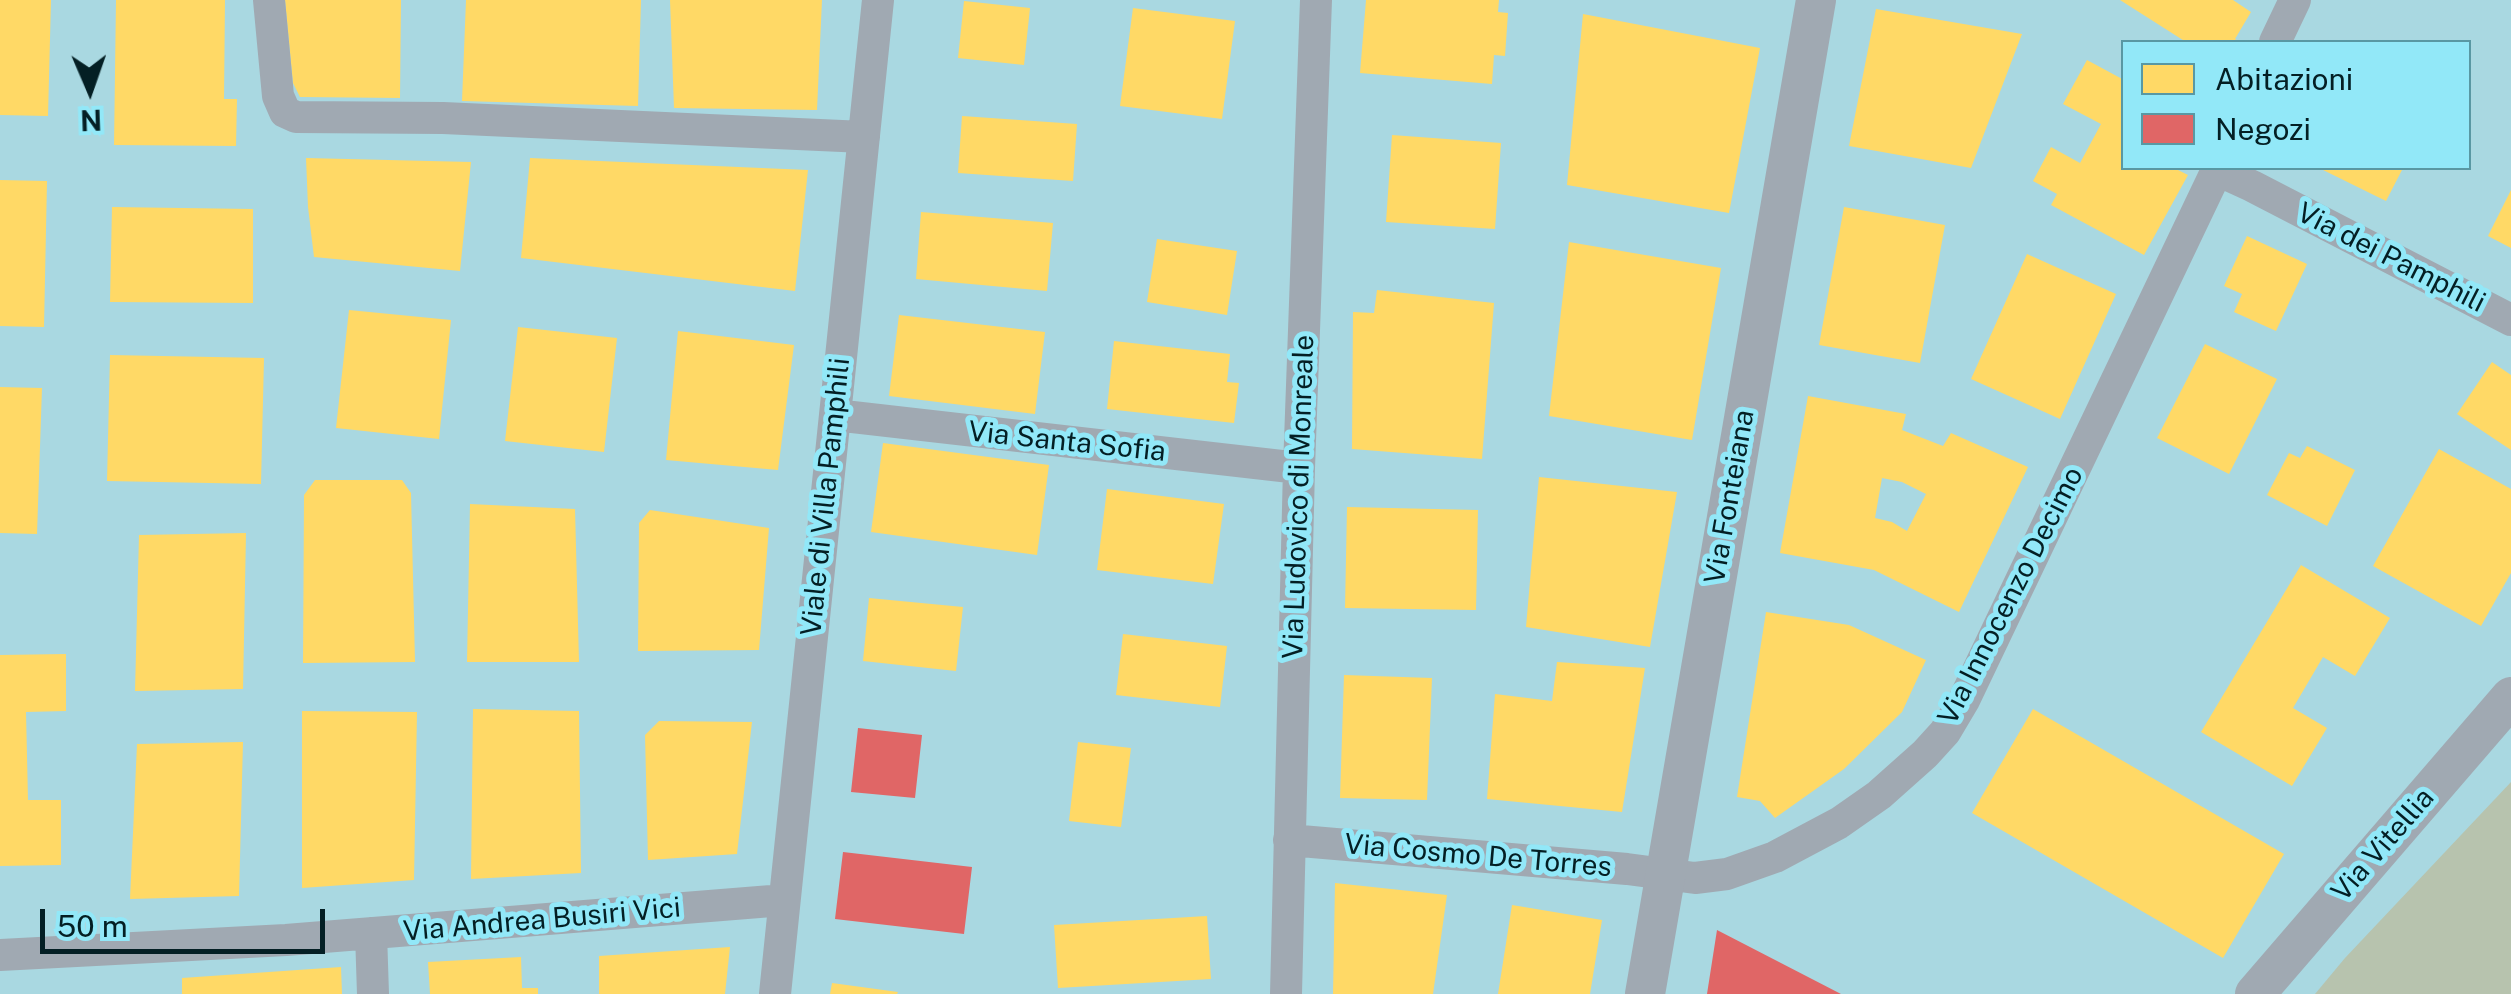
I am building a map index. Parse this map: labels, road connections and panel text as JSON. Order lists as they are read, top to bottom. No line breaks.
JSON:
{"streets":{"street":["Via dei Pamphili","Via Santa Sofia","Viale di Villa Pamphili","Via Ludovico di Monreale","Via Fonteiana","Via Innocenzo Decimo","Via Vitellia","Via Cosmo De Torres","Via Andrea Busiri Vici"]},"crossings":[["Via Santa Sofia","Viale di Villa Pamphili"],["Via Santa Sofia","Via Ludovico di Monreale"],["Viale di Villa Pamphili","Via Andrea Busiri Vici"],["Via Ludovico di Monreale","Via Cosmo De Torres"],["Via Fonteiana","Via Innocenzo Decimo"],["Via Fonteiana","Via Cosmo De Torres"],["Via Innocenzo Decimo","Via Cosmo De Torres"]],"legend":["Abitazioni","Negozi"],"scale_bar":"50 m","north":"bottom"}
